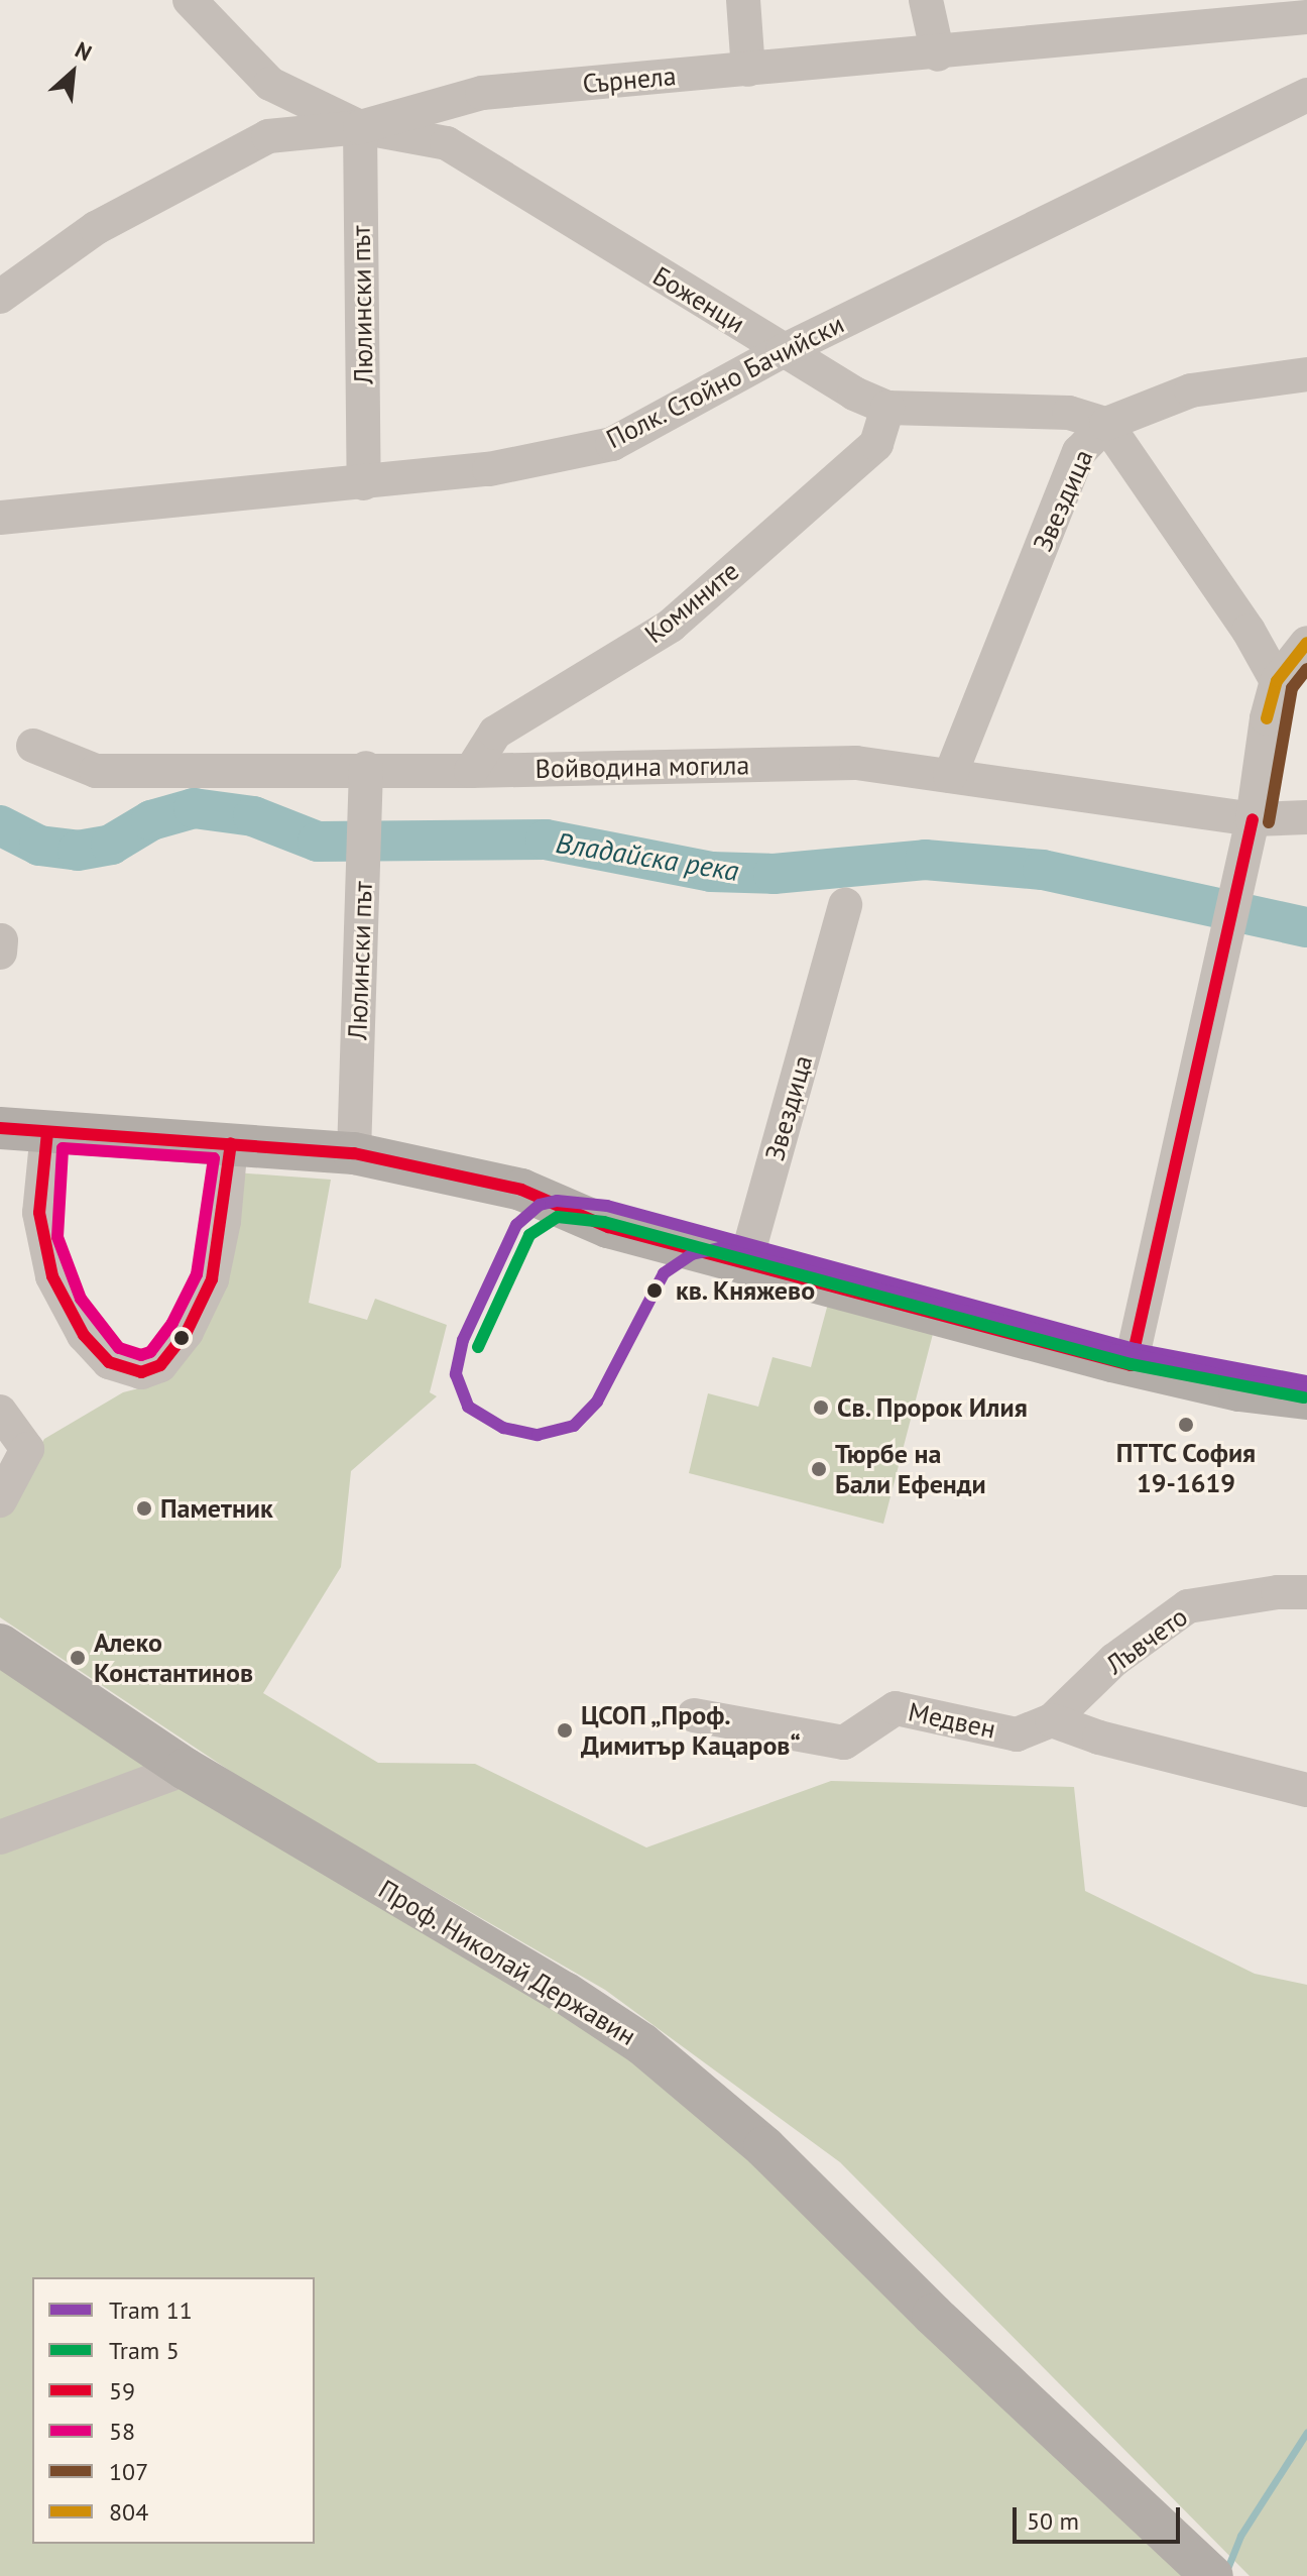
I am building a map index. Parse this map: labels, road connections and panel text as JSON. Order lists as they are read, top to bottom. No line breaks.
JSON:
{"streets":{"main road":["Проф. Николай Державин"],"street":["Сърнела","Боженци","Люлински път","Полк. Стойно Бачийски","Звездица","Комините","Войводина могила","Лъвчето","Медвен"]},"crossings":[["Сърнела","Боженци"],["Сърнела","Люлински път"],["Боженци","Люлински път"],["Боженци","Полк. Стойно Бачийски"],["Боженци","Звездица"],["Боженци","Комините"],["Люлински път","Полк. Стойно Бачийски"],["Люлински път","Войводина могила"],["Звездица","Войводина могила"],["Комините","Войводина могила"],["Лъвчето","Медвен"]],"water":["Владайска река"],"places":["кв. Княжево","Св. Пророк Илия","ПТТС София 19-1619","Тюрбе на Бали Ефенди","Паметник","Алеко Константинов","ЦСОП „Проф. Димитър Кацаров“"],"lines":["transit line 804","transit line 107","transit line 59","transit line 58","tram line 11","tram line 5"],"legend":["Tram 11","Tram 5","59","58","107","804"],"scale_bar":"50 m","north":"top right"}
